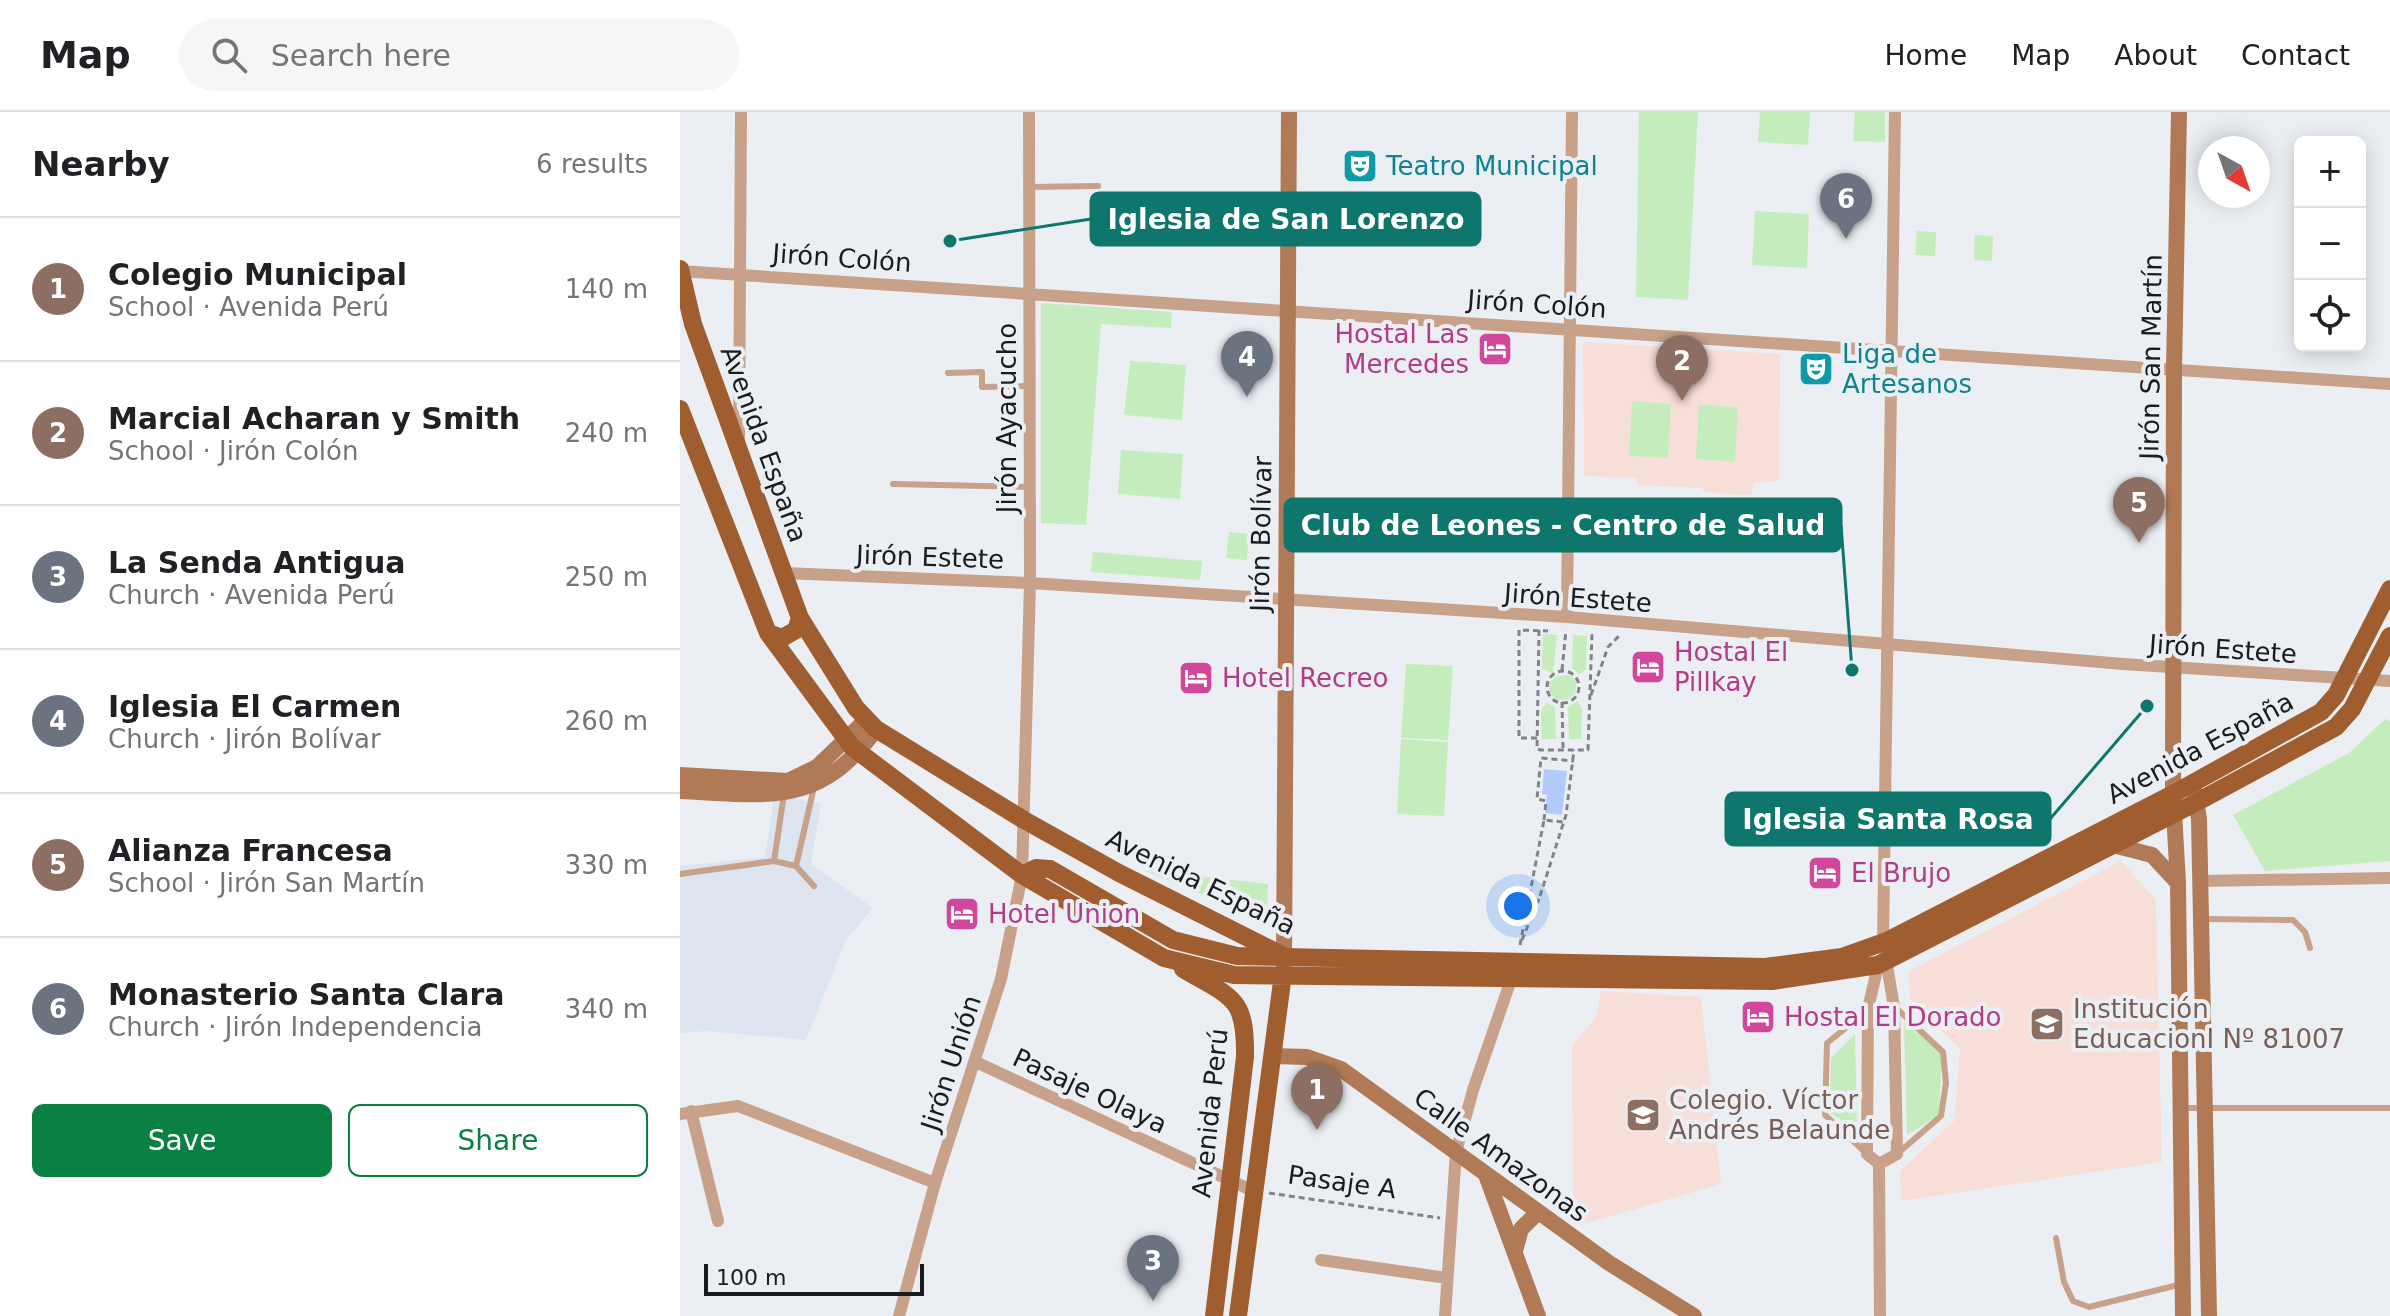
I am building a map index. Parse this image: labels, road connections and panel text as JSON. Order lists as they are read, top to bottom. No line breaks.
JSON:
{"streets":{"main road":["Avenida España","Avenida Perú"],"street":["Jirón Colón","Jirón San Martín","Jirón Ayacucho","Jirón Bolívar","Jirón Estete","Jirón Unión","Pasaje Olaya","Calle Amazonas","Pasaje A"]},"crossings":[["Jirón Colón","Jirón San Martín"],["Jirón Colón","Jirón Ayacucho"],["Jirón Colón","Avenida España"],["Jirón Colón","Jirón Bolívar"],["Jirón San Martín","Avenida España"],["Jirón San Martín","Jirón Estete"],["Jirón Ayacucho","Avenida España"],["Jirón Ayacucho","Jirón Estete"],["Jirón Ayacucho","Jirón Unión"],["Avenida España","Jirón Bolívar"],["Avenida España","Jirón Estete"],["Avenida España","Jirón Unión"],["Avenida España","Avenida Perú"],["Jirón Bolívar","Jirón Estete"],["Jirón Bolívar","Avenida Perú"],["Jirón Unión","Pasaje Olaya"],["Pasaje Olaya","Avenida Perú"],["Pasaje Olaya","Pasaje A"],["Avenida Perú","Calle Amazonas"],["Avenida Perú","Pasaje A"]],"places":{"theatre":["Teatro Municipal","Liga de Artesanos"],"other":["Iglesia de San Lorenzo","Club de Leones - Centro de Salud","Iglesia Santa Rosa"],"hotel":["Hostal Las Mercedes","Hostal El Pillkay","Hotel Recreo","El Brujo","Hotel Union","Hostal El Dorado"],"school or university":["Institución EducacionI Nº 81007","Colegio. Víctor Andrés Belaunde"]},"scale_bar":"100 m","north":"bottom right","page":{"header":"Map","search":"Search here","nav":["Home","Map","About","Contact"],"heading":["Nearby","6 results"],"map_buttons":["+","−"],"pins":["6","4","2","5","1","3"],"list":[{"mark":"1","name":"Colegio Municipal","note":"School · Avenida Perú","value":"140 m"},{"mark":"2","name":"Marcial Acharan y Smith","note":"School · Jirón Colón","value":"240 m"},{"mark":"3","name":"La Senda Antigua","note":"Church · Avenida Perú","value":"250 m"},{"mark":"4","name":"Iglesia El Carmen","note":"Church · Jirón Bolívar","value":"260 m"},{"mark":"5","name":"Alianza Francesa","note":"School · Jirón San Martín","value":"330 m"},{"mark":"6","name":"Monasterio Santa Clara","note":"Church · Jirón Independencia","value":"340 m"}],"buttons":["Save","Share"],"scale":"100 m"}}
